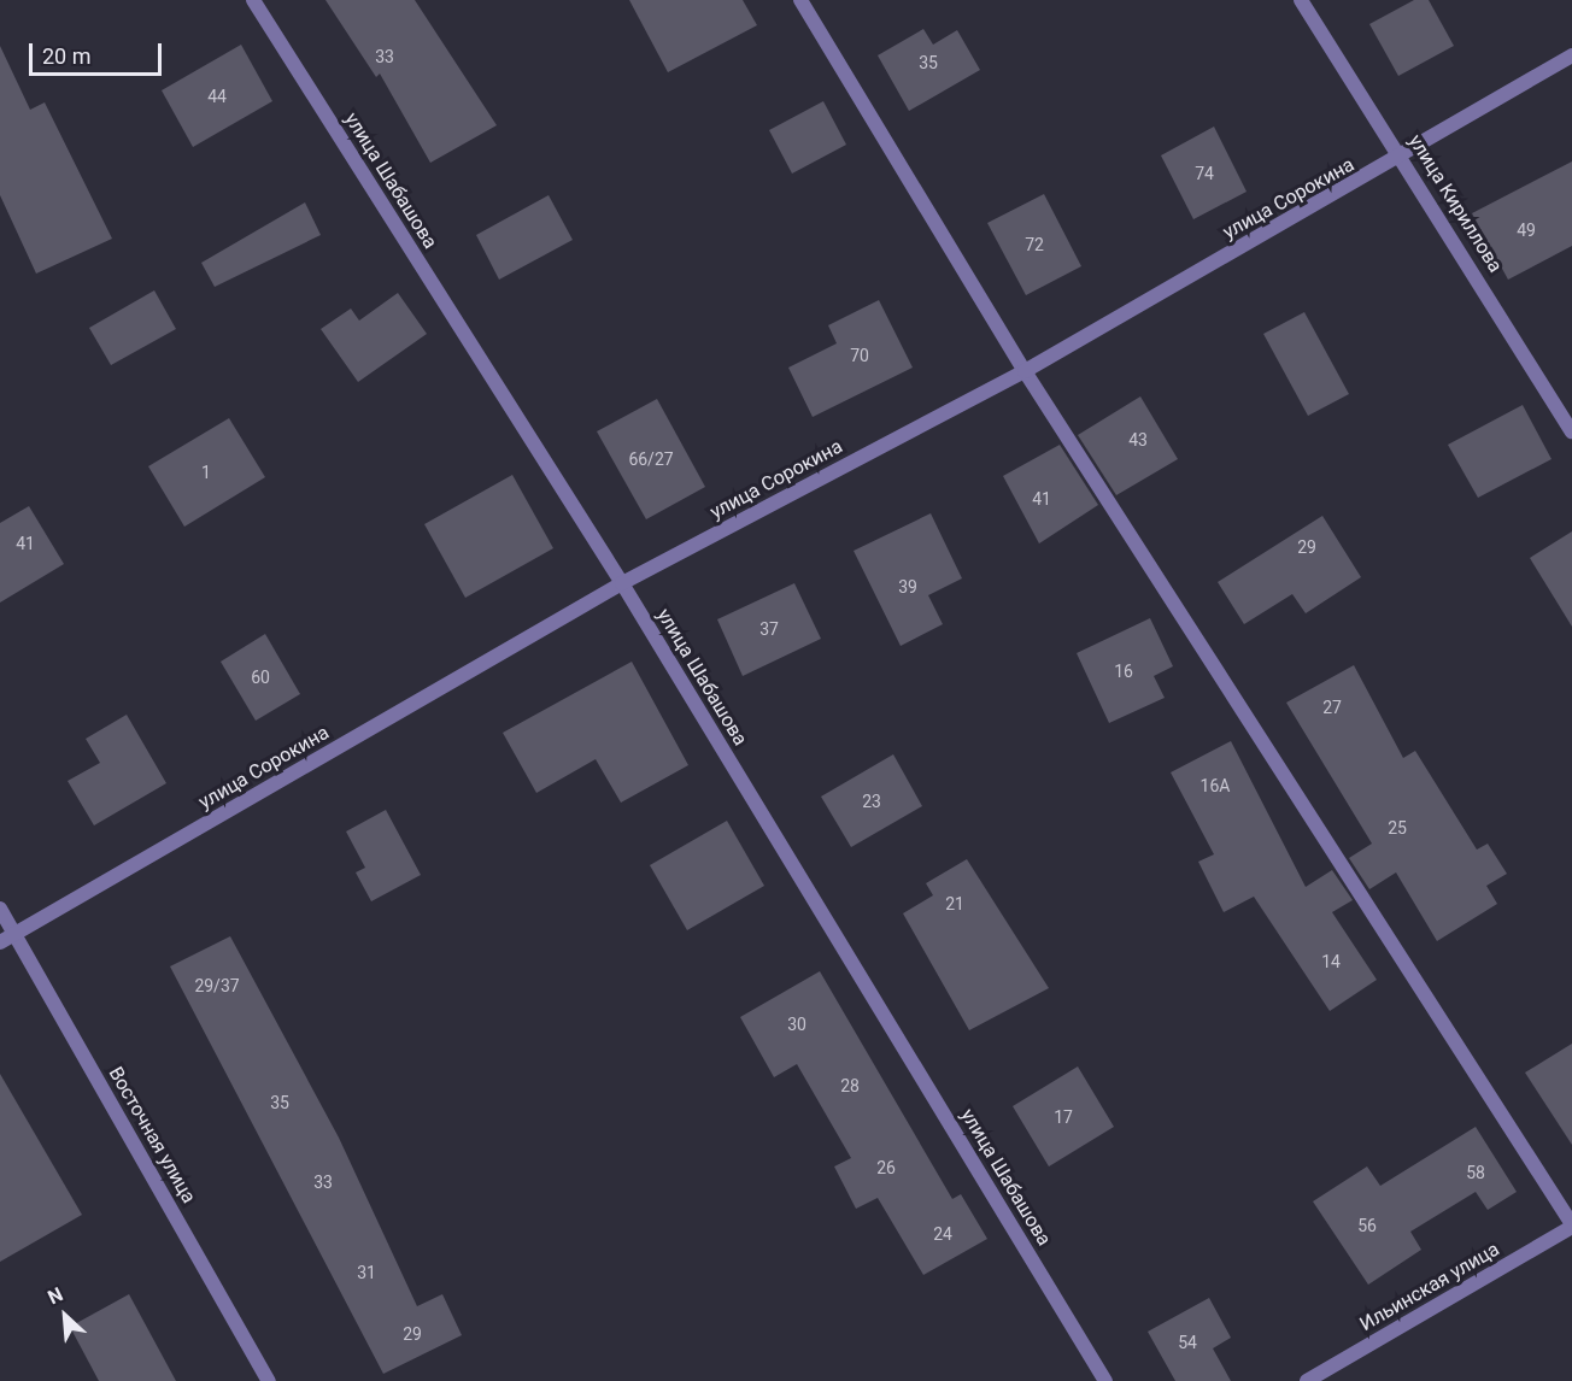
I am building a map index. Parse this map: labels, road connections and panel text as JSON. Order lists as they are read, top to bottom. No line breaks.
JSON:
{"streets":{"street":["улица Шабашова","улица Сорокина","улица Кириллова","Восточная улица","Ильинская улица"]},"crossings":[["улица Шабашова","улица Сорокина"],["улица Сорокина","улица Кириллова"],["улица Сорокина","Восточная улица"]],"house_numbers":["33","35","44","74","49","72","70","43","66/27","1","41","41","29","39","37","16","60","27","16А","23","25","21","14","29/37","30","28","35","17","26","58","33","56","24","31","29","54"],"scale_bar":"20 m","north":"top left"}
